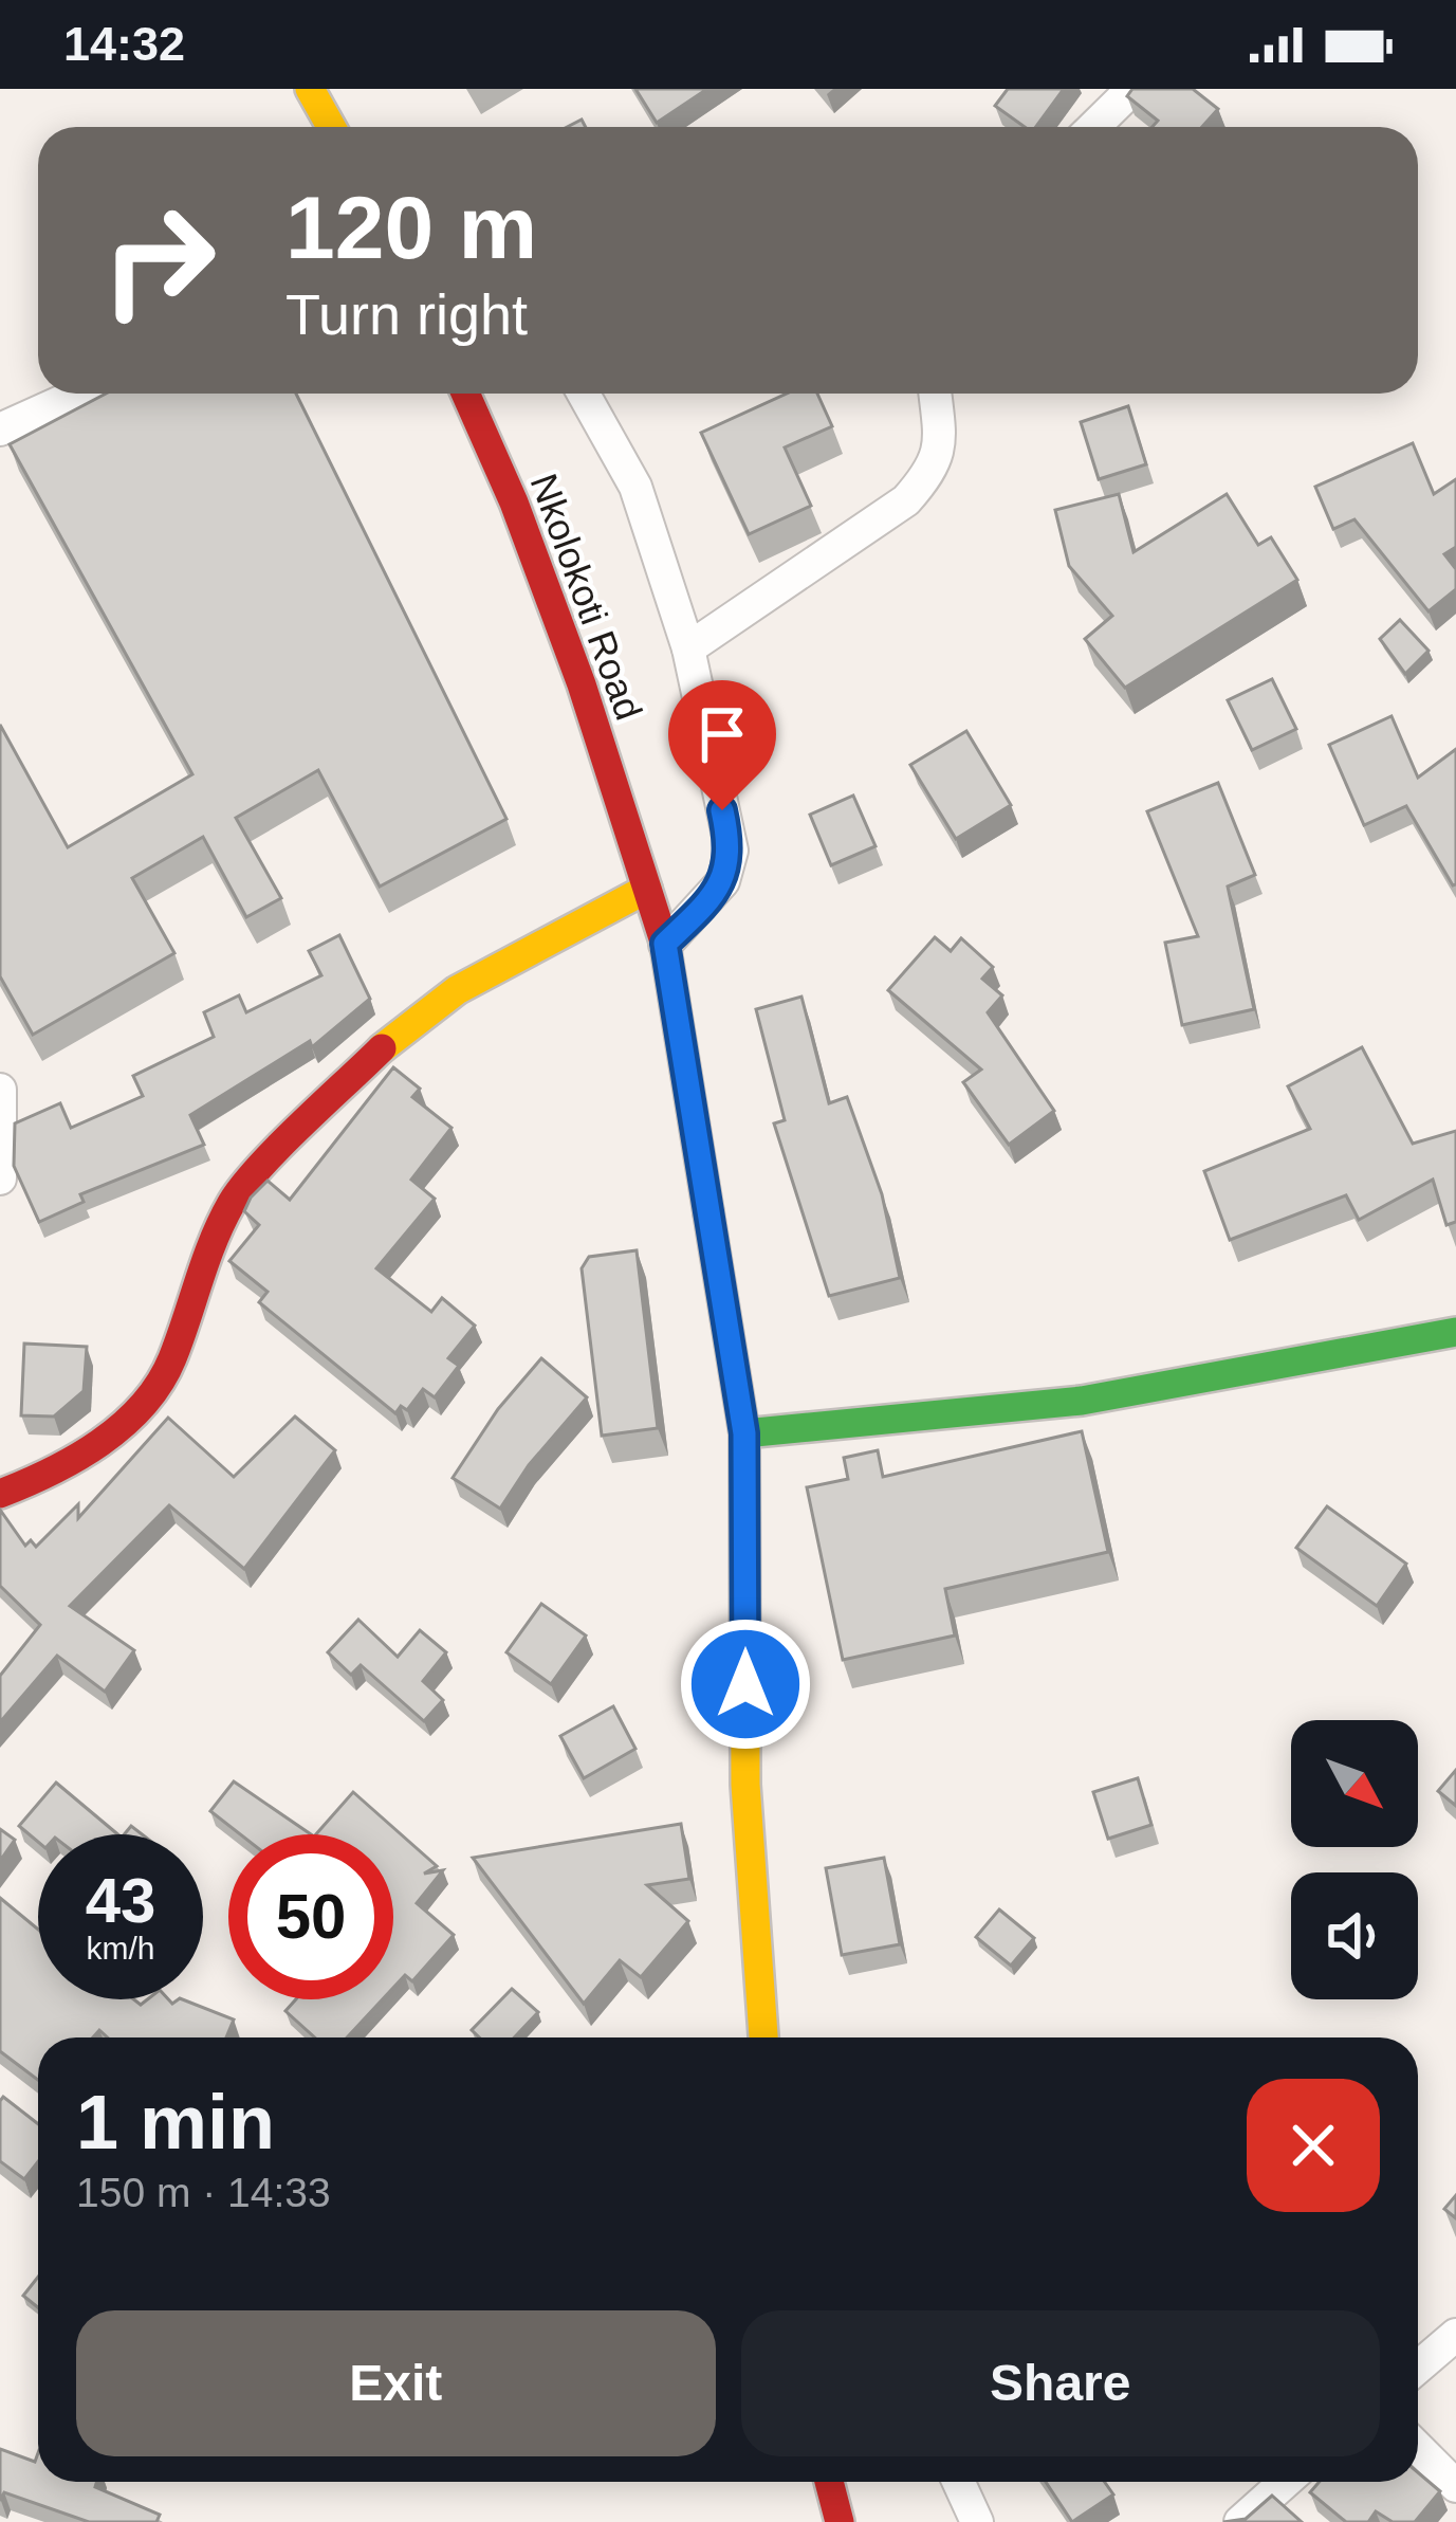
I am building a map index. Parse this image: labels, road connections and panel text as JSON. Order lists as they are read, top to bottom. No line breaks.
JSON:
{"streets":{"main road":["Nkolokoti Road"]},"north":"bottom right","page":{"status":"14:32","turn":["120 m","Turn right"],"speed":"43 km/h","limit":"50","heading":["1 min","150 m · 14:33"],"buttons":["Exit","Share"]}}
